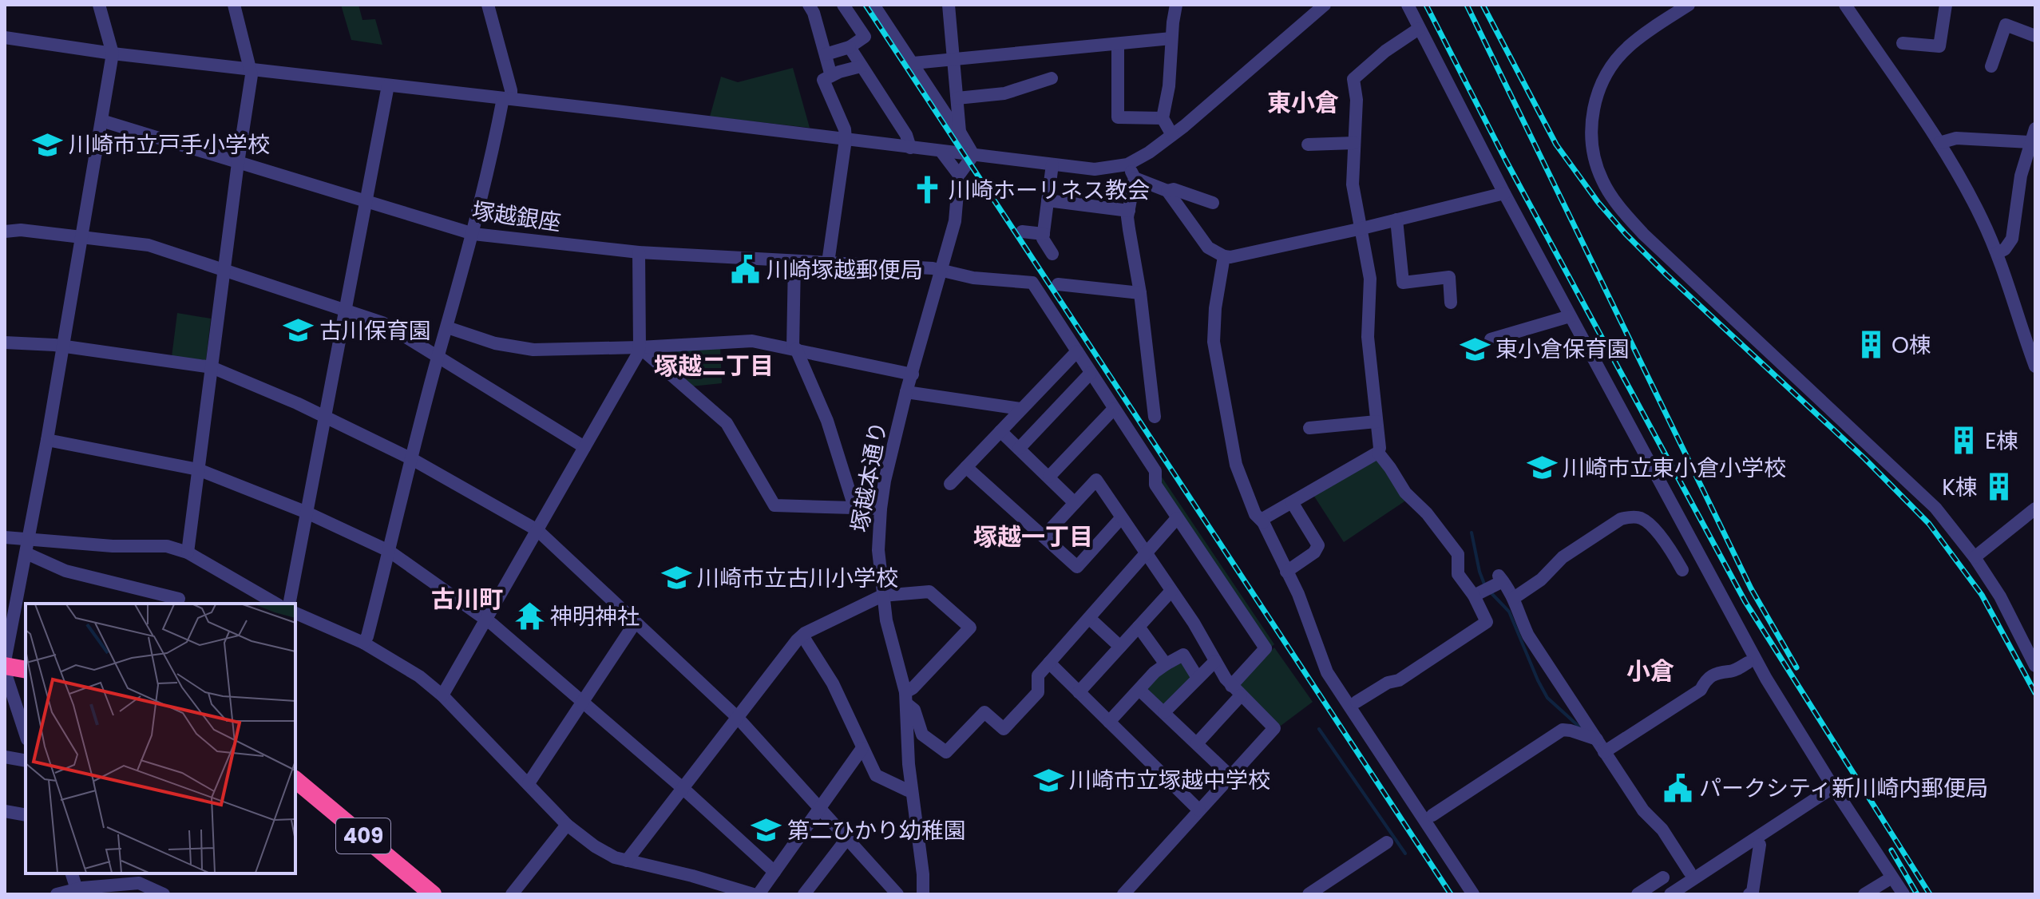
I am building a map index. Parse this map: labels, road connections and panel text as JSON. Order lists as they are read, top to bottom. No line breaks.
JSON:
{"streets":{"highway":["409"],"street":["塚越銀座","塚越本通り"]},"crossings":[["塚越銀座","塚越本通り"]],"districts":["東小倉","塚越二丁目","塚越一丁目","古川町","小倉"],"places":{"school or university":["川崎市立戸手小学校","古川保育園","東小倉保育園","川崎市立東小倉小学校","川崎市立古川小学校","川崎市立塚越中学校","第二ひかり幼稚園"],"church":["川崎ホーリネス教会"],"public building":["川崎塚越郵便局","パークシティ新川崎内郵便局"],"building":["O棟","E棟","K棟"],"temple":["神明神社"]}}
